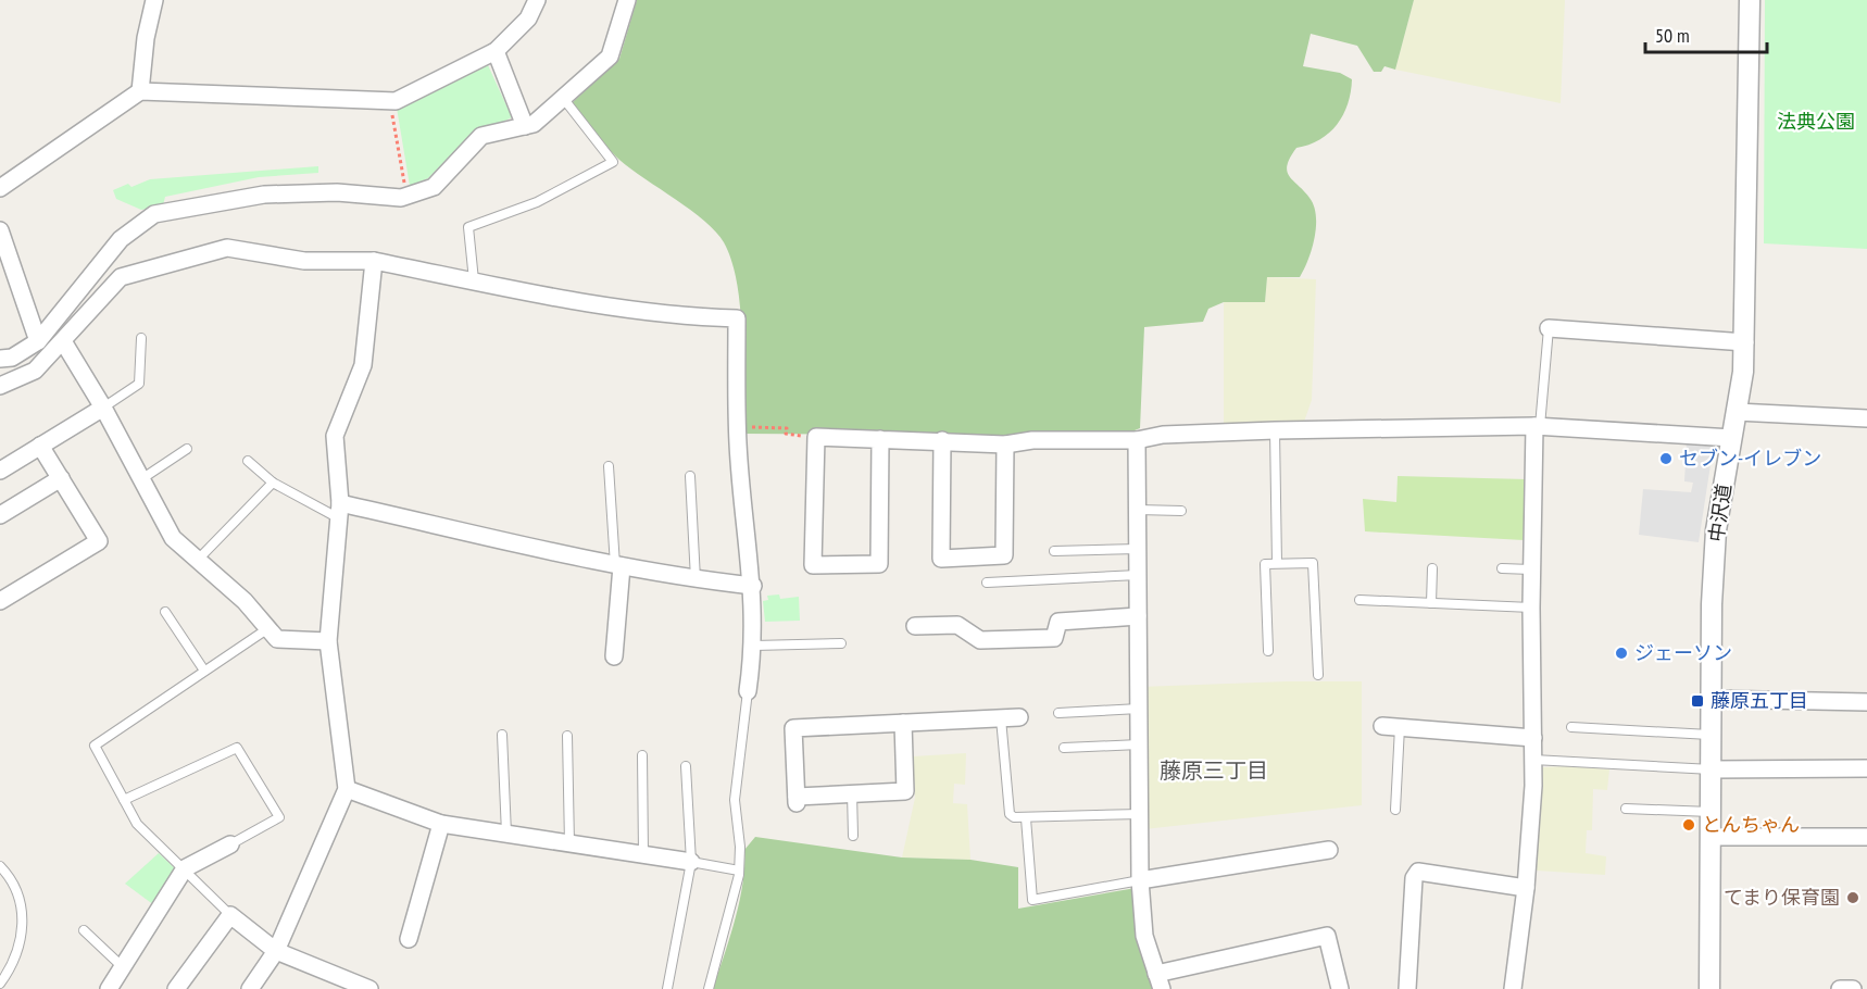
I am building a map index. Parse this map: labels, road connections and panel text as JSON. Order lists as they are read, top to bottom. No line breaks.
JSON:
{"streets":{"street":["中沢道"]},"districts":["藤原三丁目"],"parks":["法典公園"],"places":{"other":["セブン-イレブン","ジェーソン","とんちゃん","てまり保育園"],"transit":["藤原五丁目"]},"scale_bar":"50 m"}
